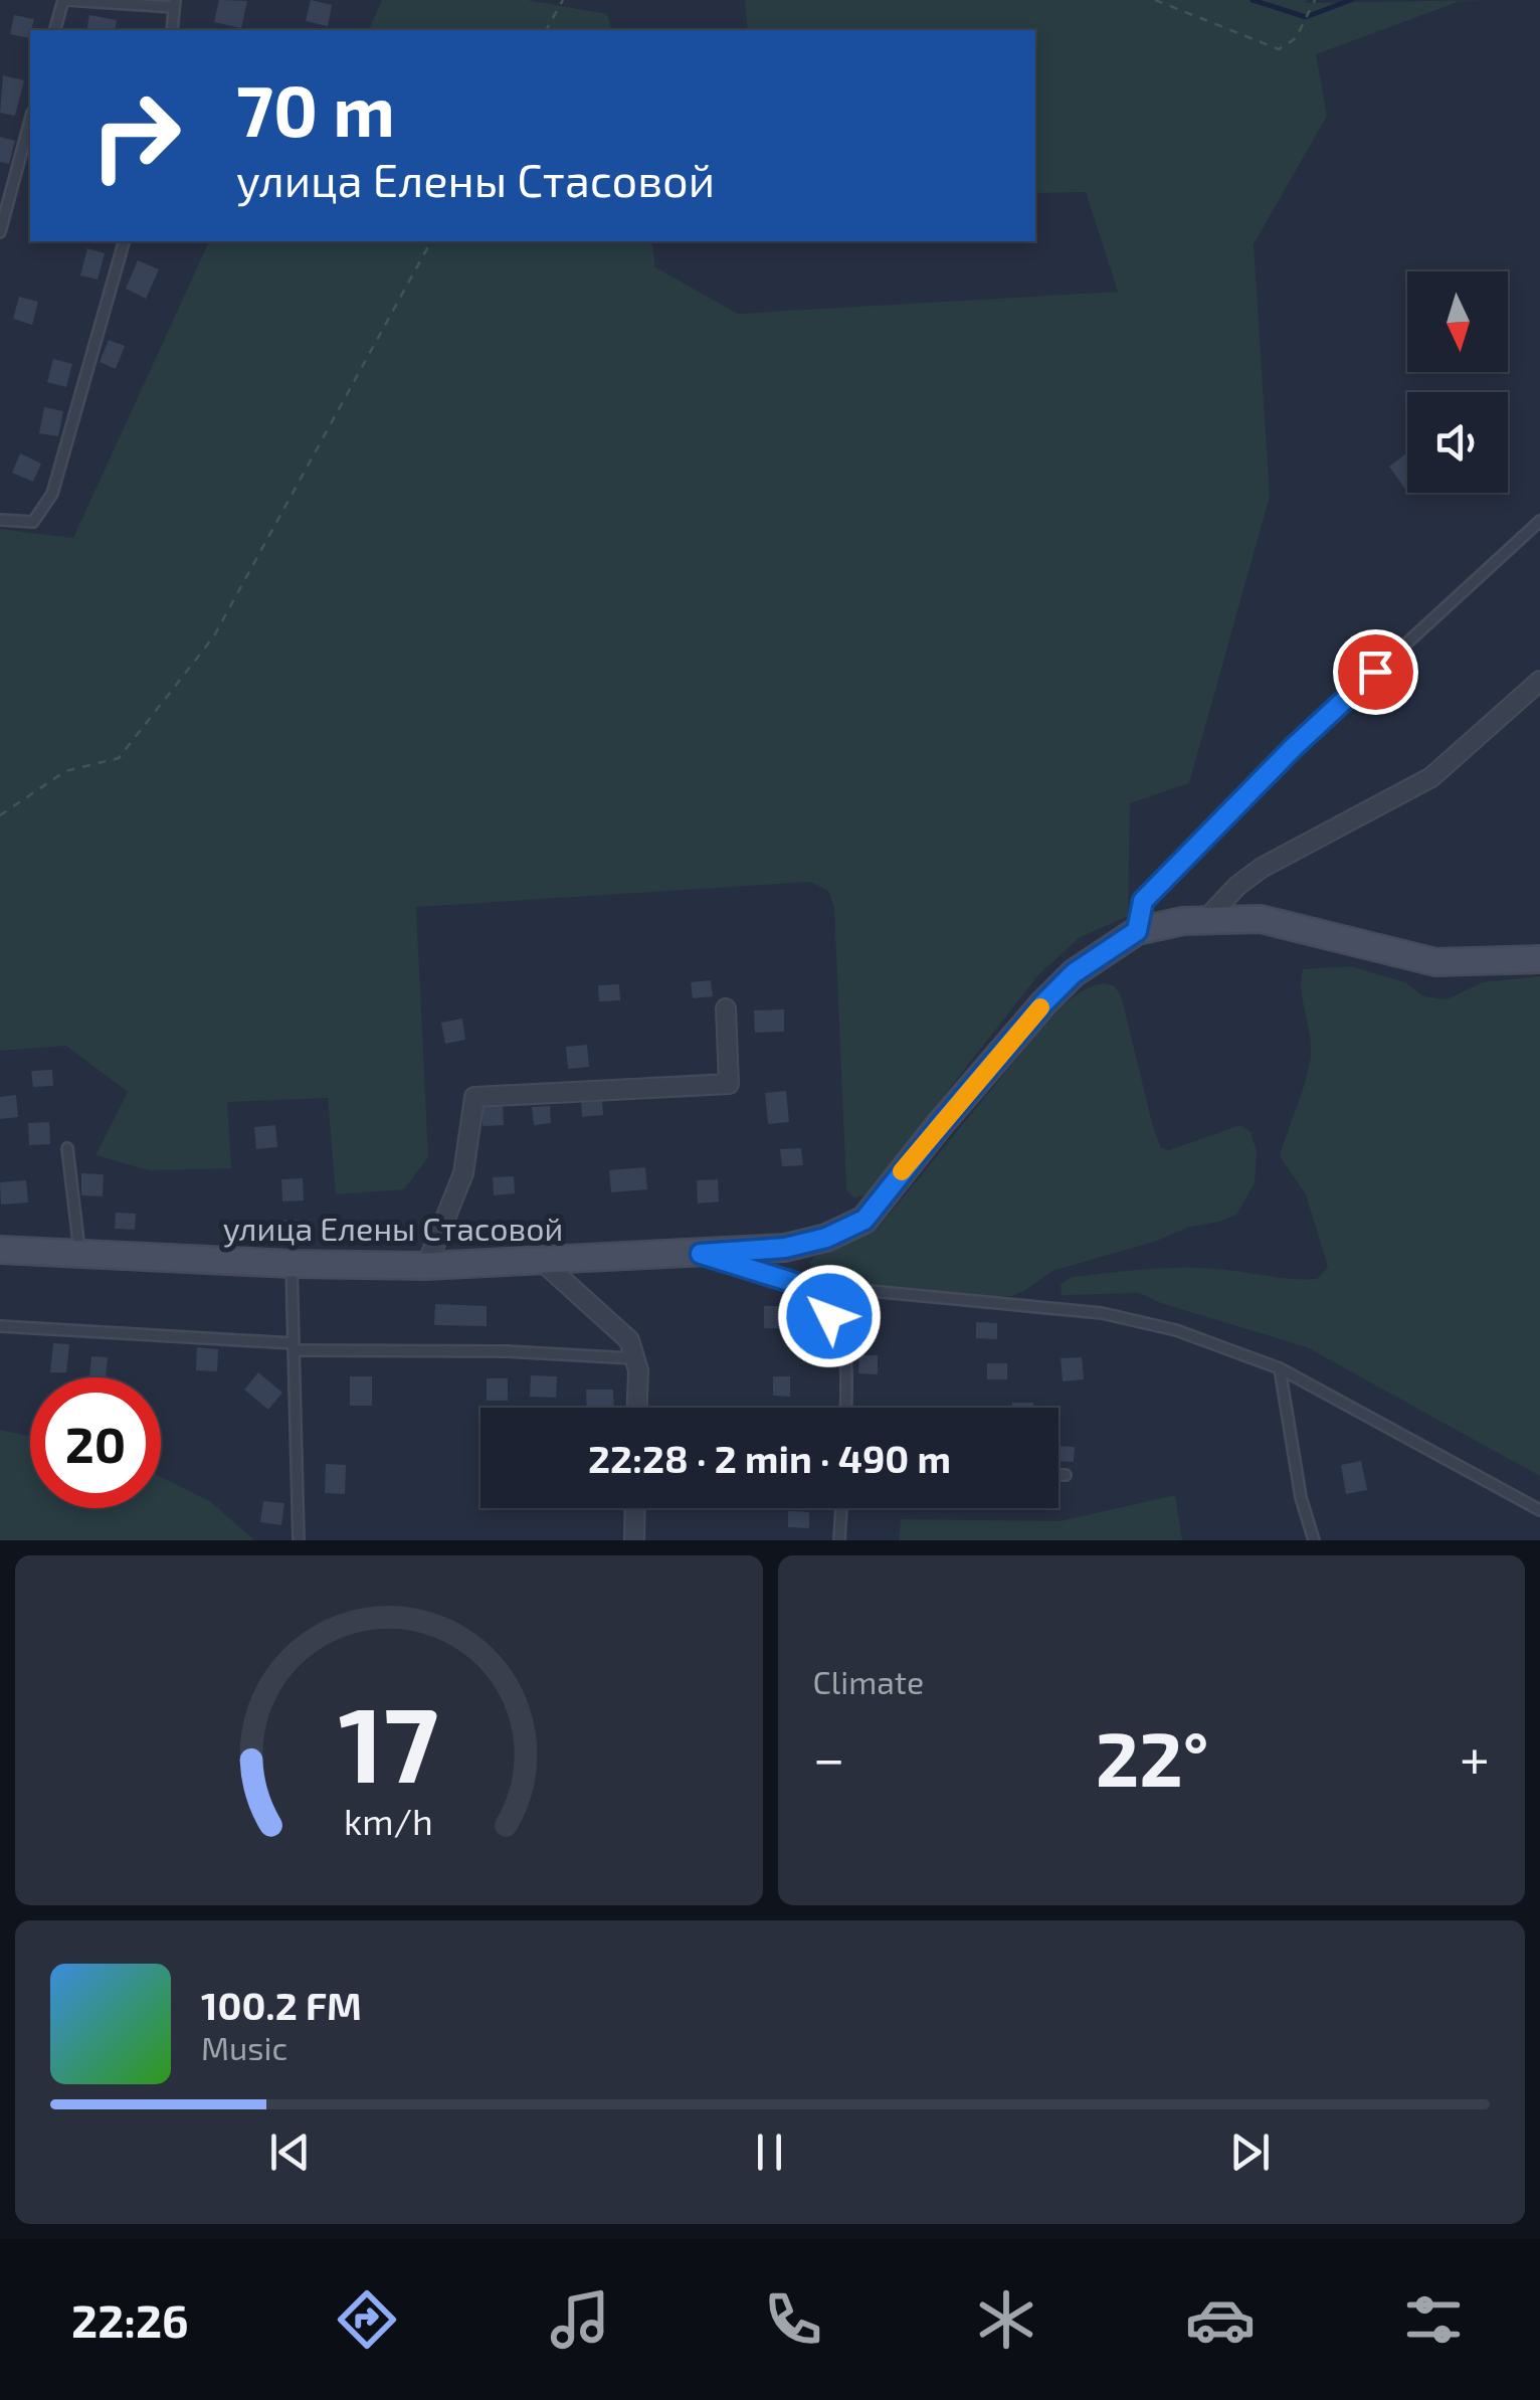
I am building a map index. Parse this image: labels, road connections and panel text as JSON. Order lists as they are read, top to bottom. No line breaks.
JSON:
{"streets":{"main road":["улица Елены Стасовой"]},"north":"bottom","page":{"turn":["70 m","улица Елены Стасовой"],"limit":"20","trip":"22:28 · 2 min · 490 m","tile":"Climate","heat":["−","22°","+"],"song":["100.2 FM","Music"],"tabs":"22:26","gauge":["17","km/h"]}}
